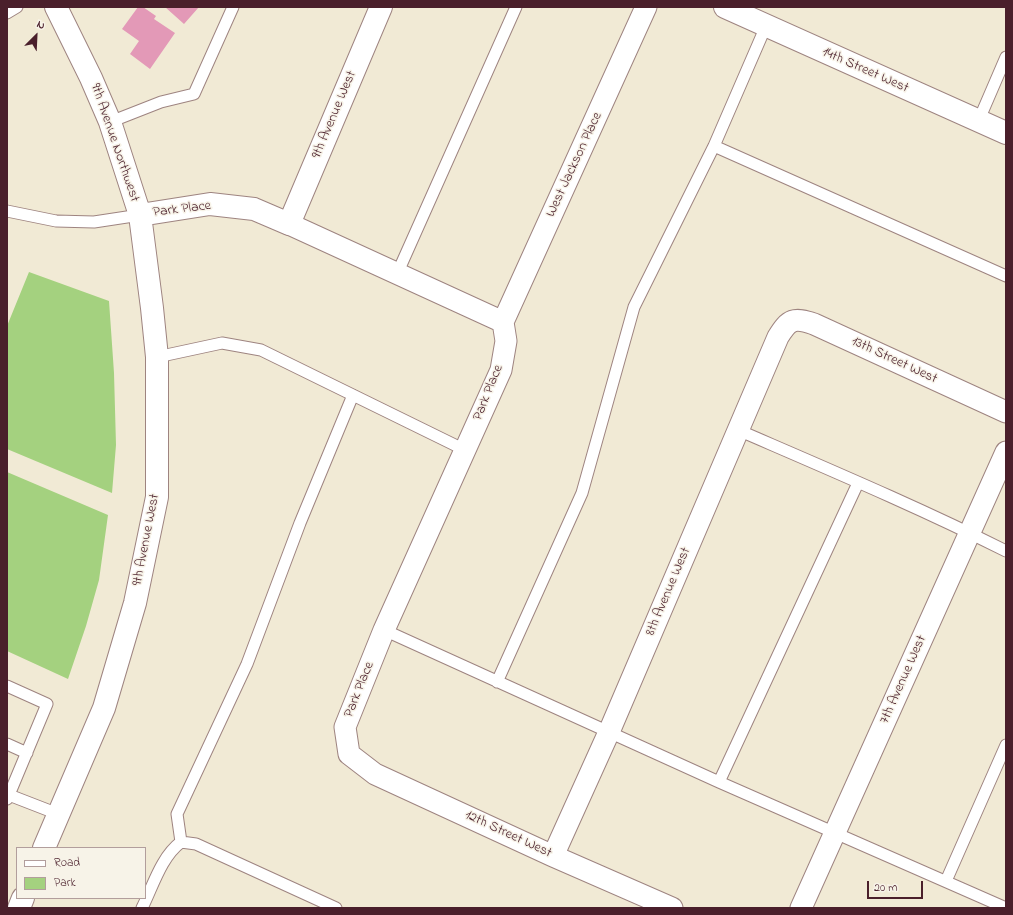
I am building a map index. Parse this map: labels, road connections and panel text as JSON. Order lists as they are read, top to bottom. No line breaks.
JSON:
{"streets":{"street":["14th Street West","9th Avenue West","9th Avenue Northwest","West Jackson Place","Park Place","13th Street West","8th Avenue West","7th Avenue West","12th Street West"]},"crossings":[["9th Avenue West","9th Avenue Northwest"],["9th Avenue West","Park Place"],["9th Avenue Northwest","Park Place"],["West Jackson Place","Park Place"],["Park Place","12th Street West"],["13th Street West","8th Avenue West"],["8th Avenue West","12th Street West"]],"legend":["Road","Park"],"scale_bar":"20 m","north":"top right"}
